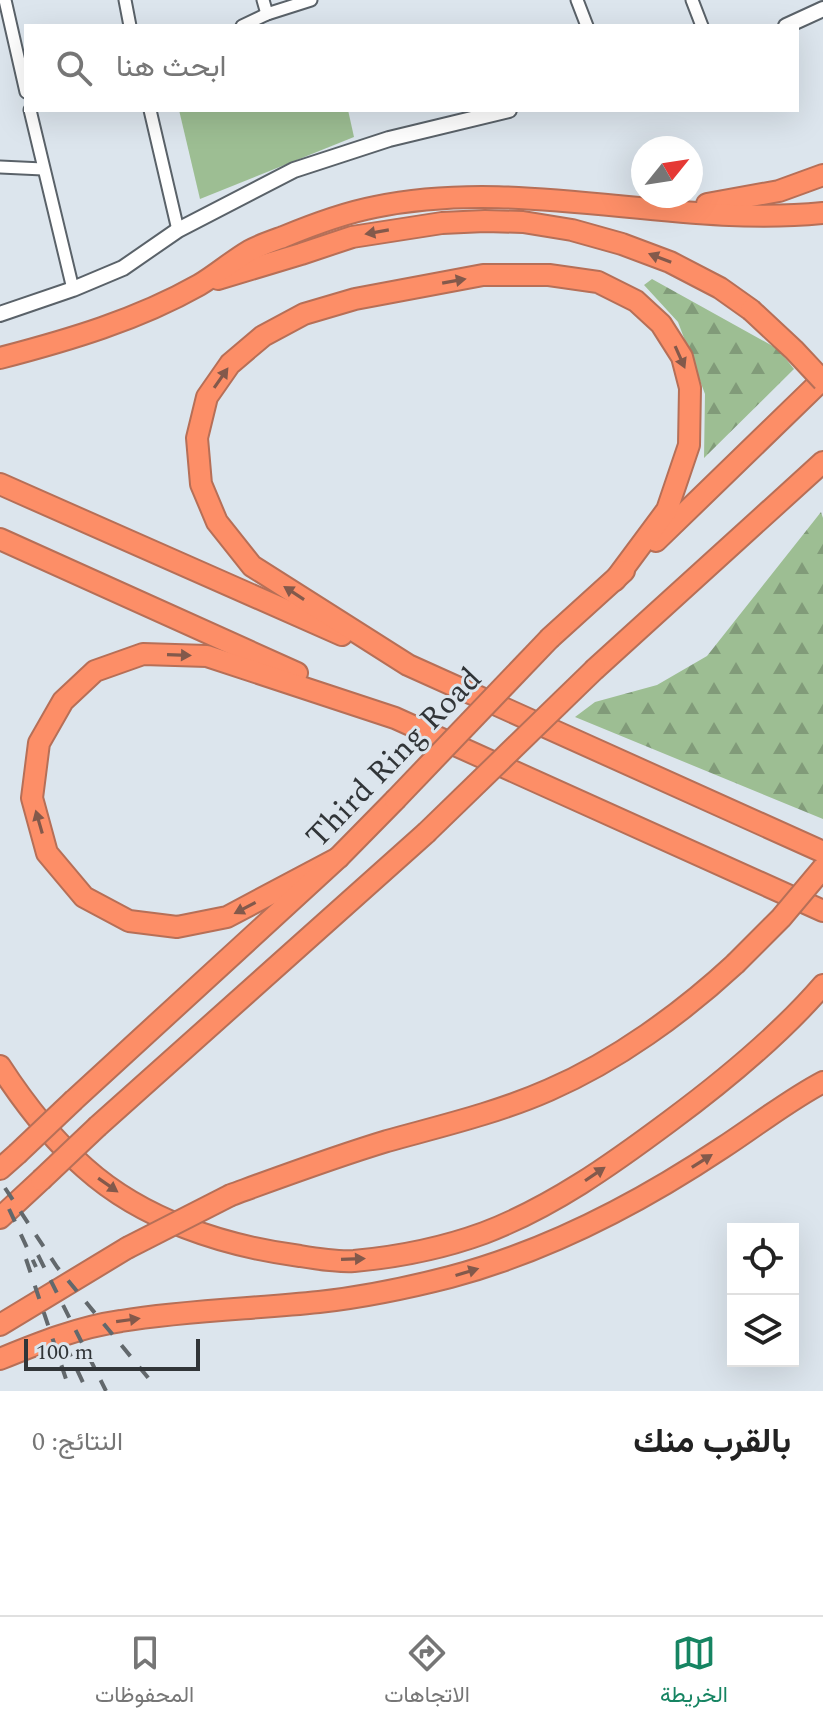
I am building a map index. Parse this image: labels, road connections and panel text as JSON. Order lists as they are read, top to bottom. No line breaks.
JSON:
{"streets":{"highway":["Third Ring Road"]},"scale_bar":"100 m","north":"top right","page":{"search":"ابحث هنا","scale":"100 m","heading":["بالقرب منك","النتائج: 0"],"nav":["الخريطة","الاتجاهات","المحفوظات"]}}
